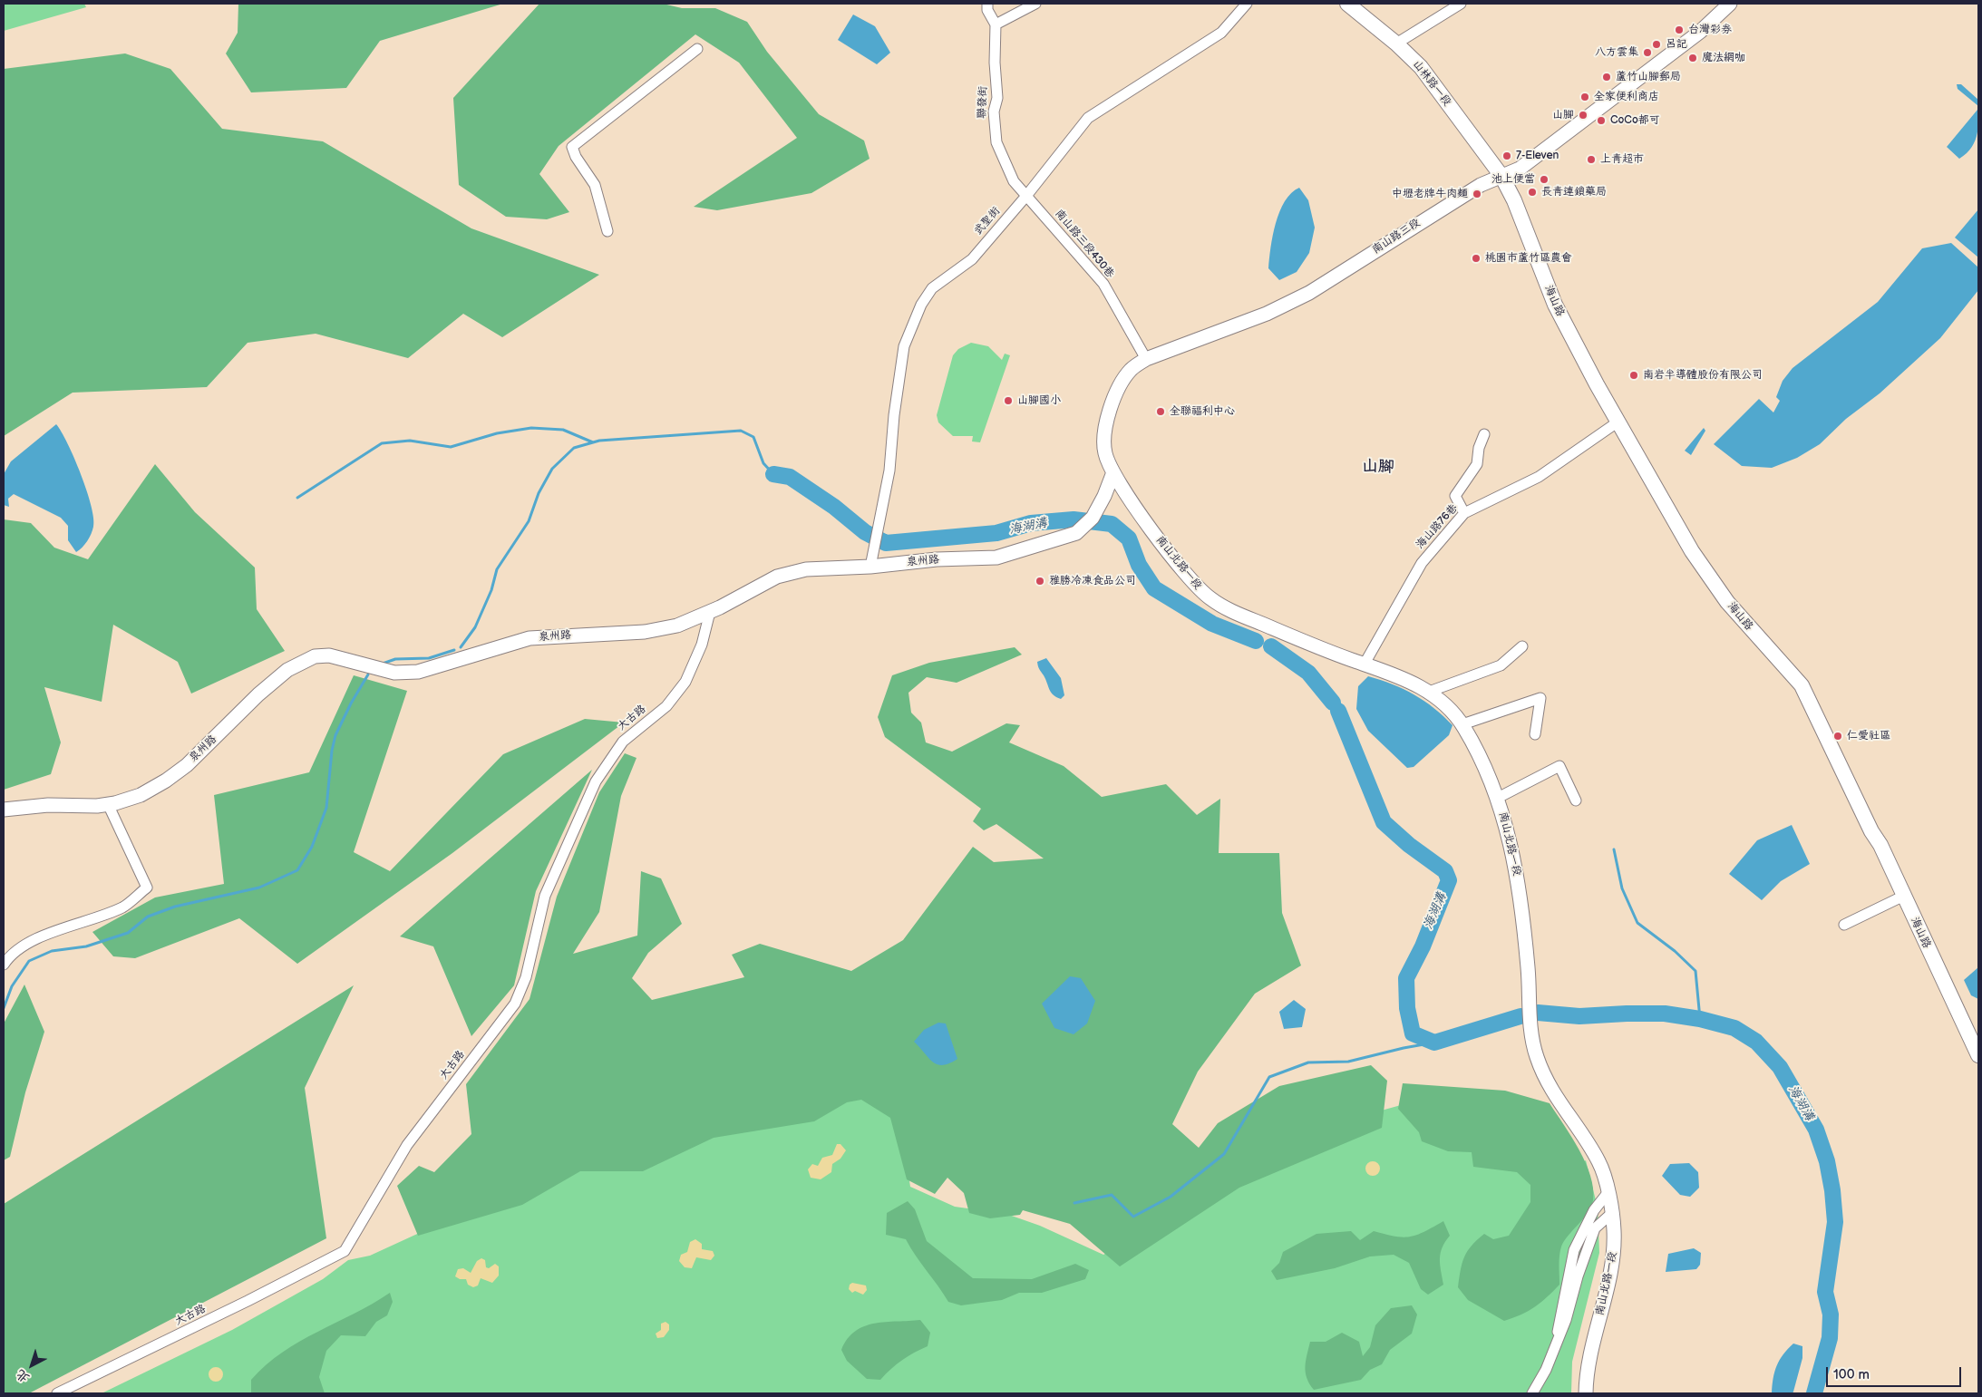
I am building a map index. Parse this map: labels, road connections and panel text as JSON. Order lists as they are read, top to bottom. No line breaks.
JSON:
{"streets":{"main road":["山林路一段","海山路"],"street":["聯發街","武聖街","南山路三段","南山路三段430巷","海山路76巷","泉州路","南山北路一段","大古路"]},"crossings":[["山林路一段","南山路三段"],["山林路一段","海山路"],["聯發街","武聖街"],["聯發街","南山路三段430巷"],["武聖街","南山路三段430巷"],["武聖街","泉州路"],["南山路三段","南山路三段430巷"],["南山路三段","海山路"],["南山路三段","泉州路"],["南山路三段","南山北路一段"],["海山路","海山路76巷"],["海山路76巷","南山北路一段"],["泉州路","南山北路一段"],["泉州路","大古路"]],"districts":["山腳"],"water":["海湖溝"],"places":["台灣彩券","呂記","八方雲集","魔法網咖","蘆竹山腳郵局","全家便利商店","山腳","CoCo都可","7-Eleven","上青超市","池上便當","長青連鎖藥局","中壢老牌牛肉麵","桃園市蘆竹區農會","南岩半導體股份有限公司","山腳國小","全聯福利中心","雅勝冷凍食品公司","仁愛社區"],"scale_bar":"100 m","north":"bottom left"}
